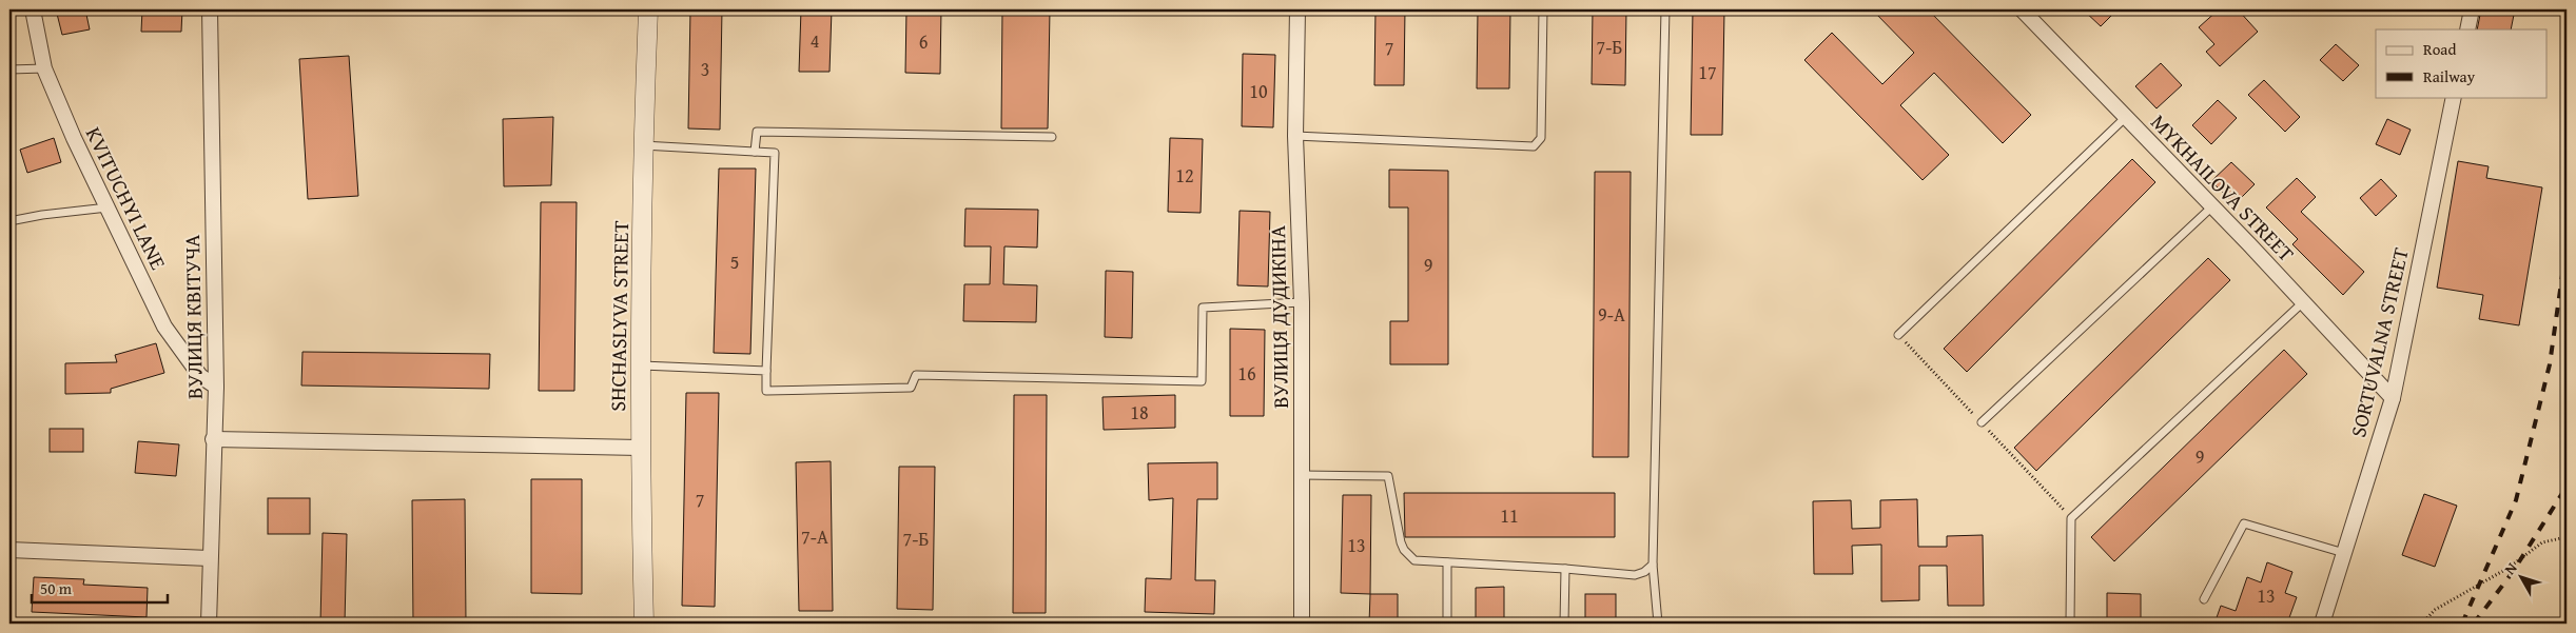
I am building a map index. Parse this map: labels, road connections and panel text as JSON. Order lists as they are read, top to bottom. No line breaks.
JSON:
{"streets":{"street":["MYKHAILOVA STREET","KVITUCHYI LANE","SHCHASLYVA STREET","ВУЛИЦЯ КВІТУЧА","ВУЛИЦЯ ДУДИКІНА","SORTUVALNA STREET"]},"crossings":[["MYKHAILOVA STREET","SORTUVALNA STREET"],["KVITUCHYI LANE","ВУЛИЦЯ КВІТУЧА"]],"house_numbers":["4","6","7-Б","7","3","17","10","12","5","9","9-А","16","18","9","7","11","7-А","7-Б","13","13"],"legend":["Road","Railway"],"scale_bar":"50 m","north":"top left"}
